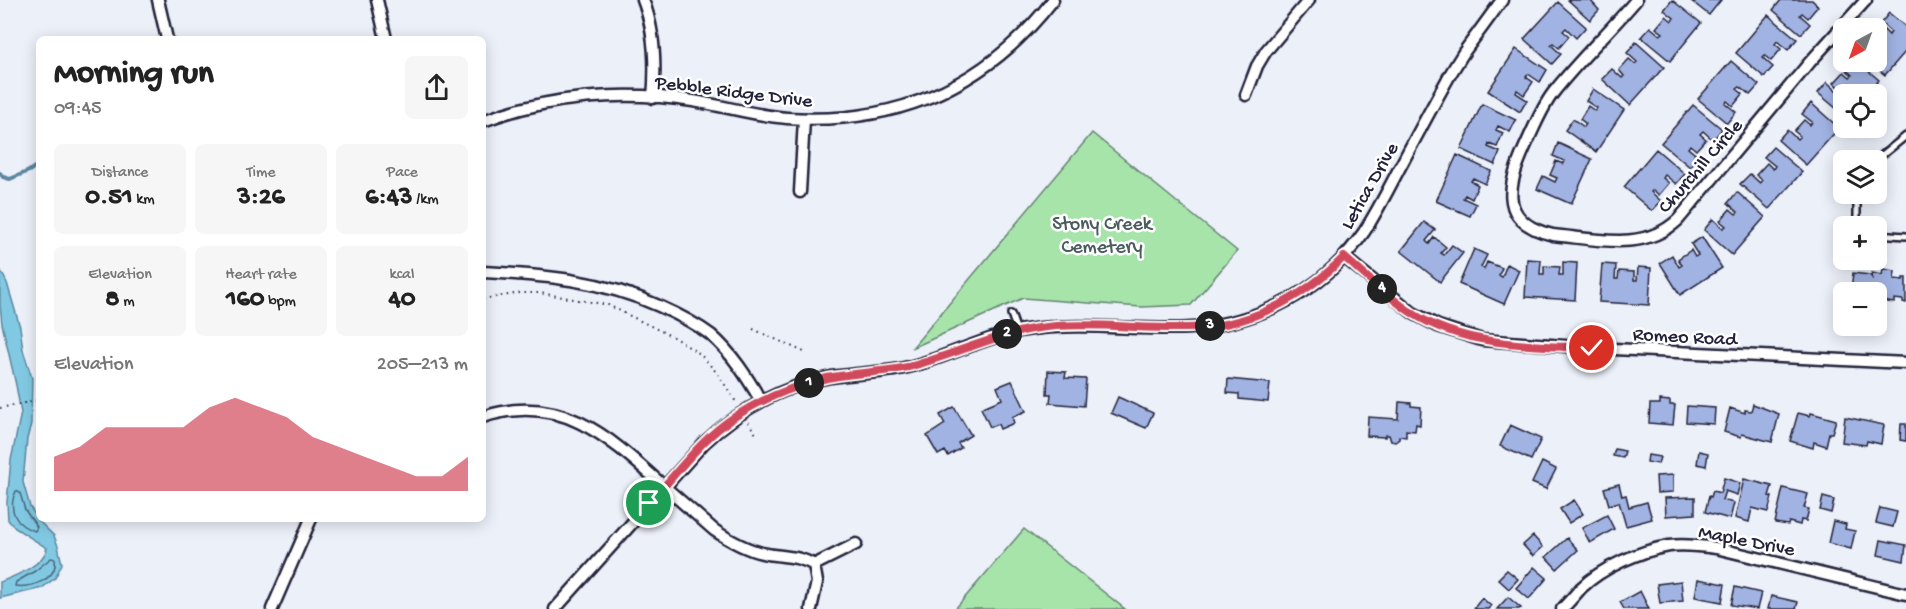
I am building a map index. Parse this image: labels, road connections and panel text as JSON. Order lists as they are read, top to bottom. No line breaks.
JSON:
{"streets":{"street":["Pebble Ridge Drive","Churchill Circle","Letica Drive","Romeo Road","Maple Drive"]},"crossings":[["Letica Drive","Romeo Road"]],"parks":["Stony Creek Cemetery"],"north":"bottom left","page":{"map_buttons":["+","−"],"heading":["Morning run","09:45"],"stats":[["Distance","0.51 km"],["Time","3:26"],["Pace","6:43 /km"],["Elevation","8 m"],["Heart rate","160 bpm"],["kcal","40"]],"pins":["4","3","2","1"],"chart":["Elevation","205–213 m"]}}
